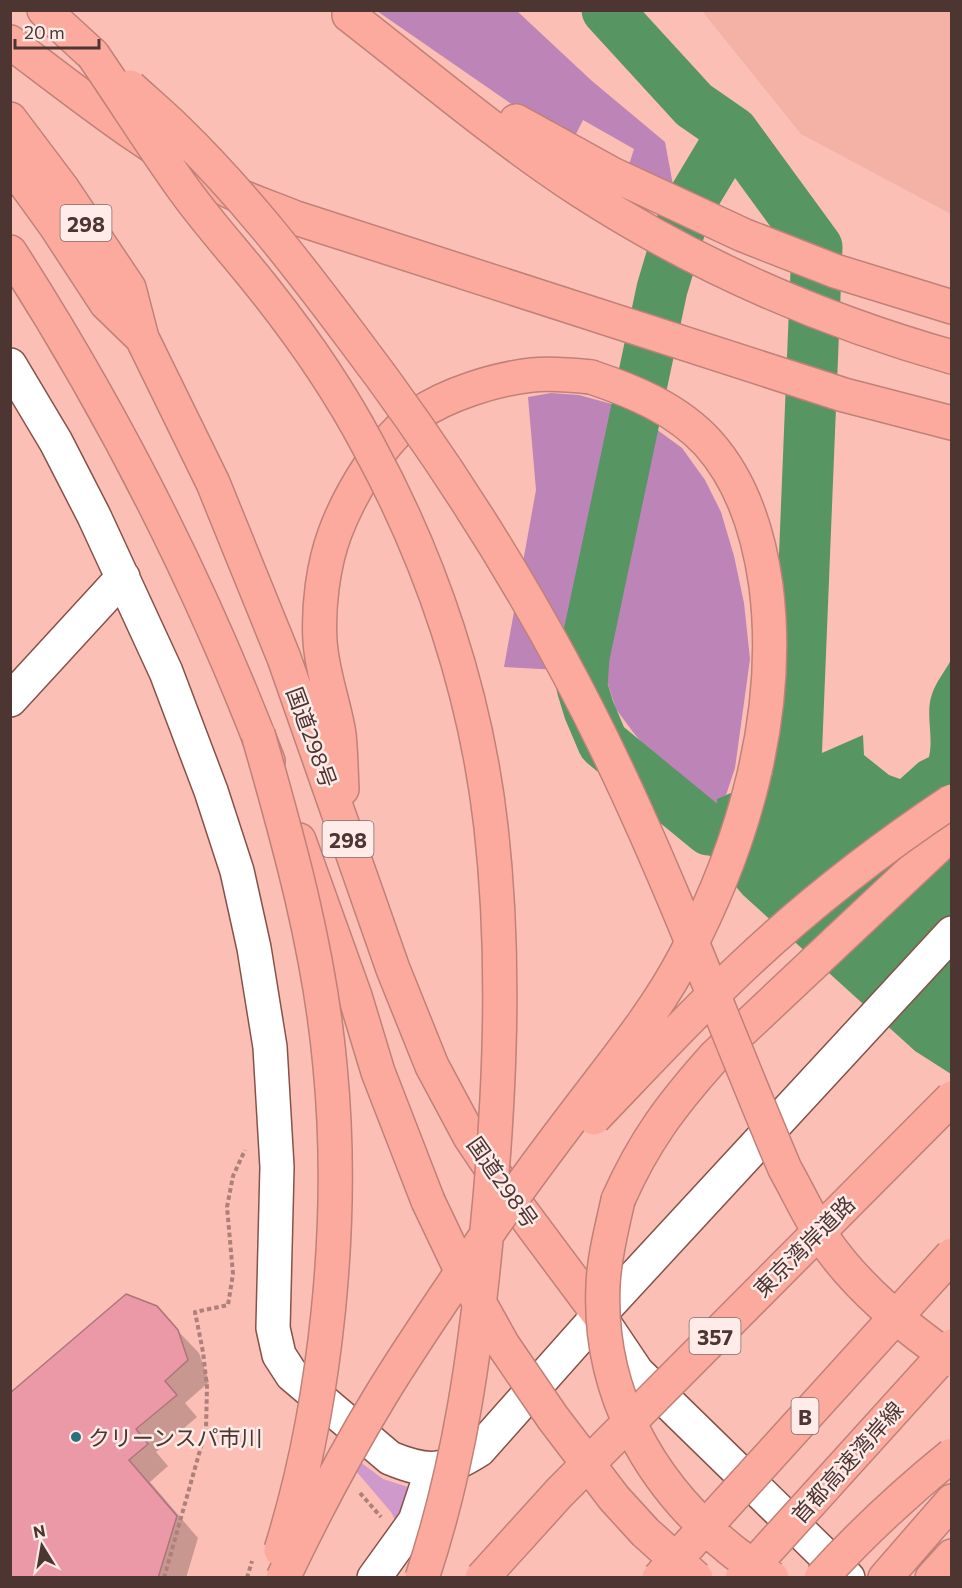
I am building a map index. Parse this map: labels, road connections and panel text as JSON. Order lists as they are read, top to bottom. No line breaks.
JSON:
{"streets":{"highway":["298","国道298号","東京湾岸道路","357","B","首都高速湾岸線"]},"places":["クリーンスパ市川"],"scale_bar":"20 m","north":"top"}
